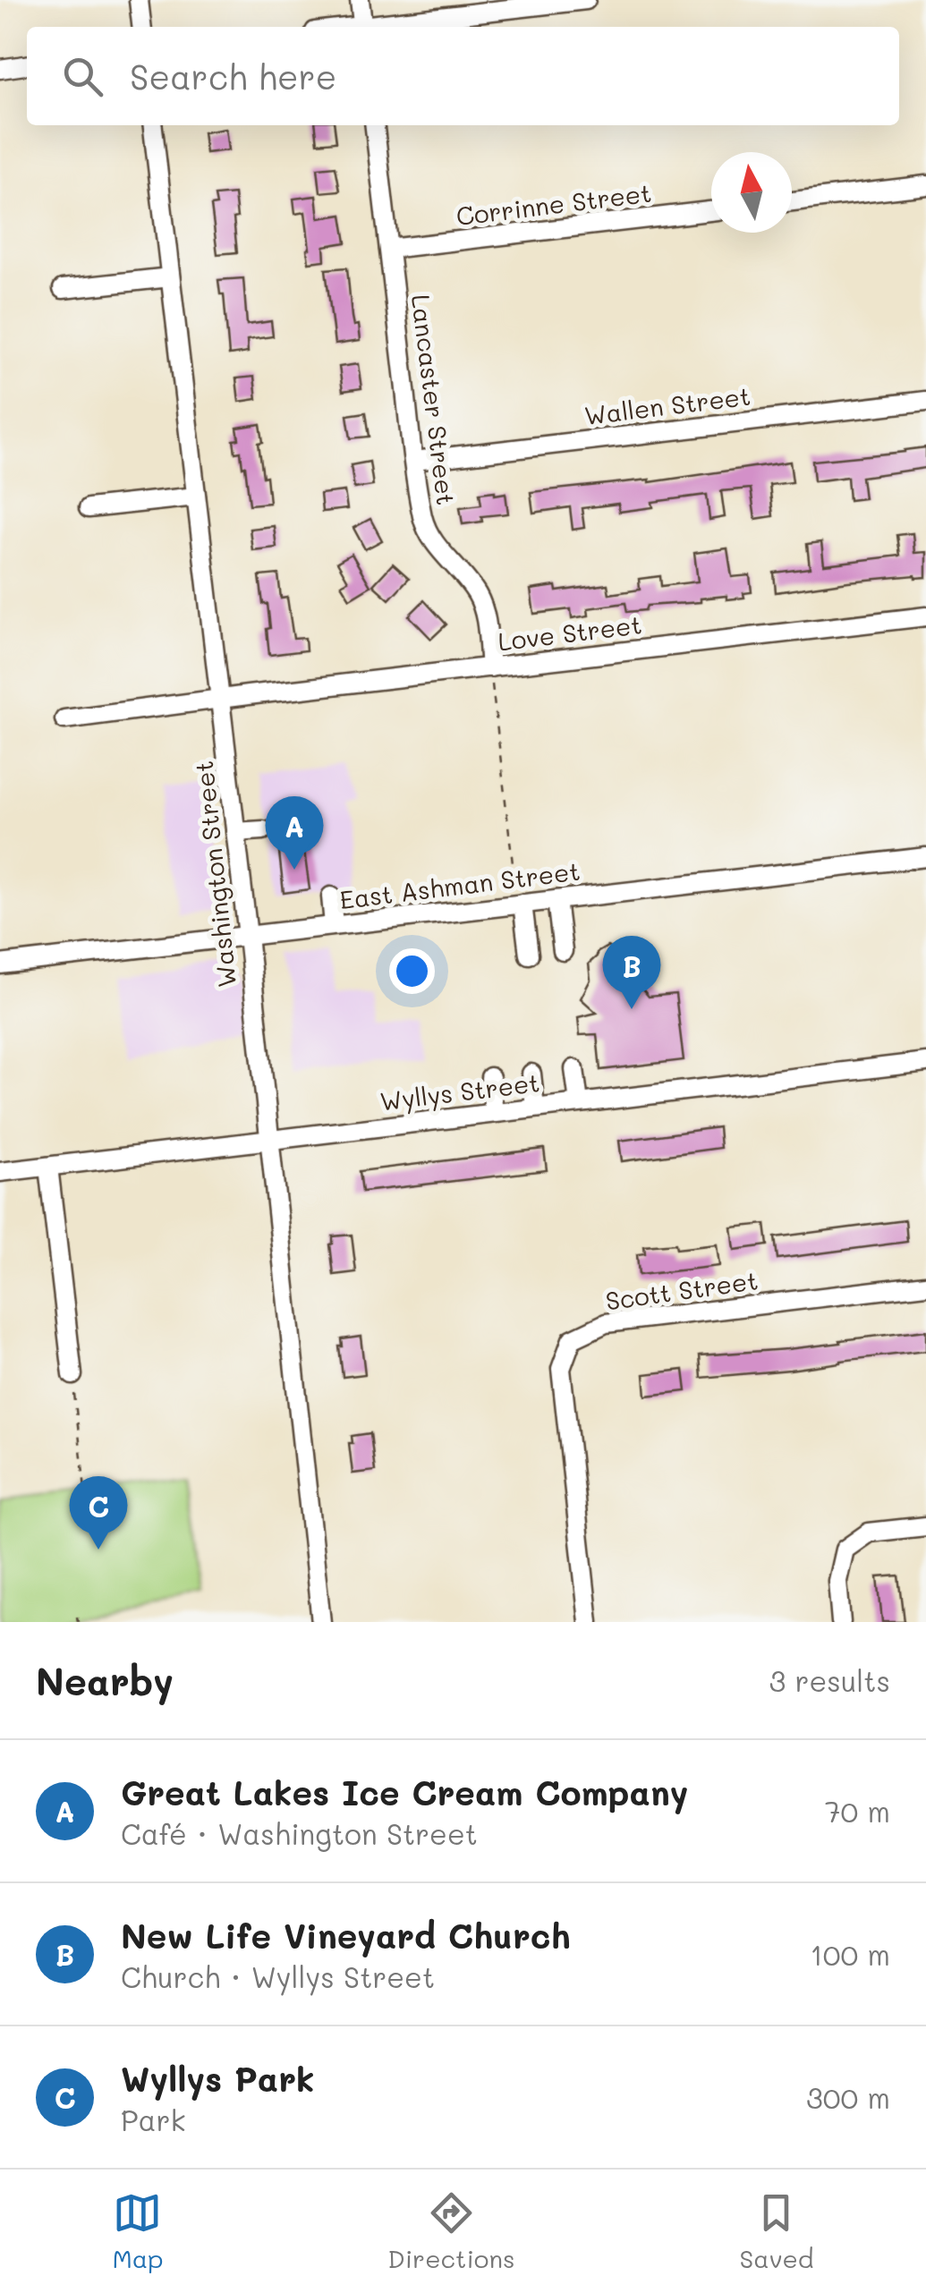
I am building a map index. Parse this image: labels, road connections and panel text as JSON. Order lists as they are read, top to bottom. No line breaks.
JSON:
{"streets":{"street":["Corrinne Street","Lancaster Street","Wallen Street","Love Street","Washington Street","East Ashman Street","Wyllys Street","Scott Street"]},"crossings":[["Corrinne Street","Lancaster Street"],["Lancaster Street","Wallen Street"],["Lancaster Street","Love Street"],["Love Street","Washington Street"],["Washington Street","East Ashman Street"],["Washington Street","Wyllys Street"]],"north":"top","page":{"search":"Search here","pins":["A","B","C"],"heading":["Nearby","3 results"],"list":[{"mark":"A","name":"Great Lakes Ice Cream Company","note":"Café · Washington Street","value":"70 m"},{"mark":"B","name":"New Life Vineyard Church","note":"Church · Wyllys Street","value":"100 m"},{"mark":"C","name":"Wyllys Park","note":"Park","value":"300 m"}],"nav":["Map","Directions","Saved"]}}
